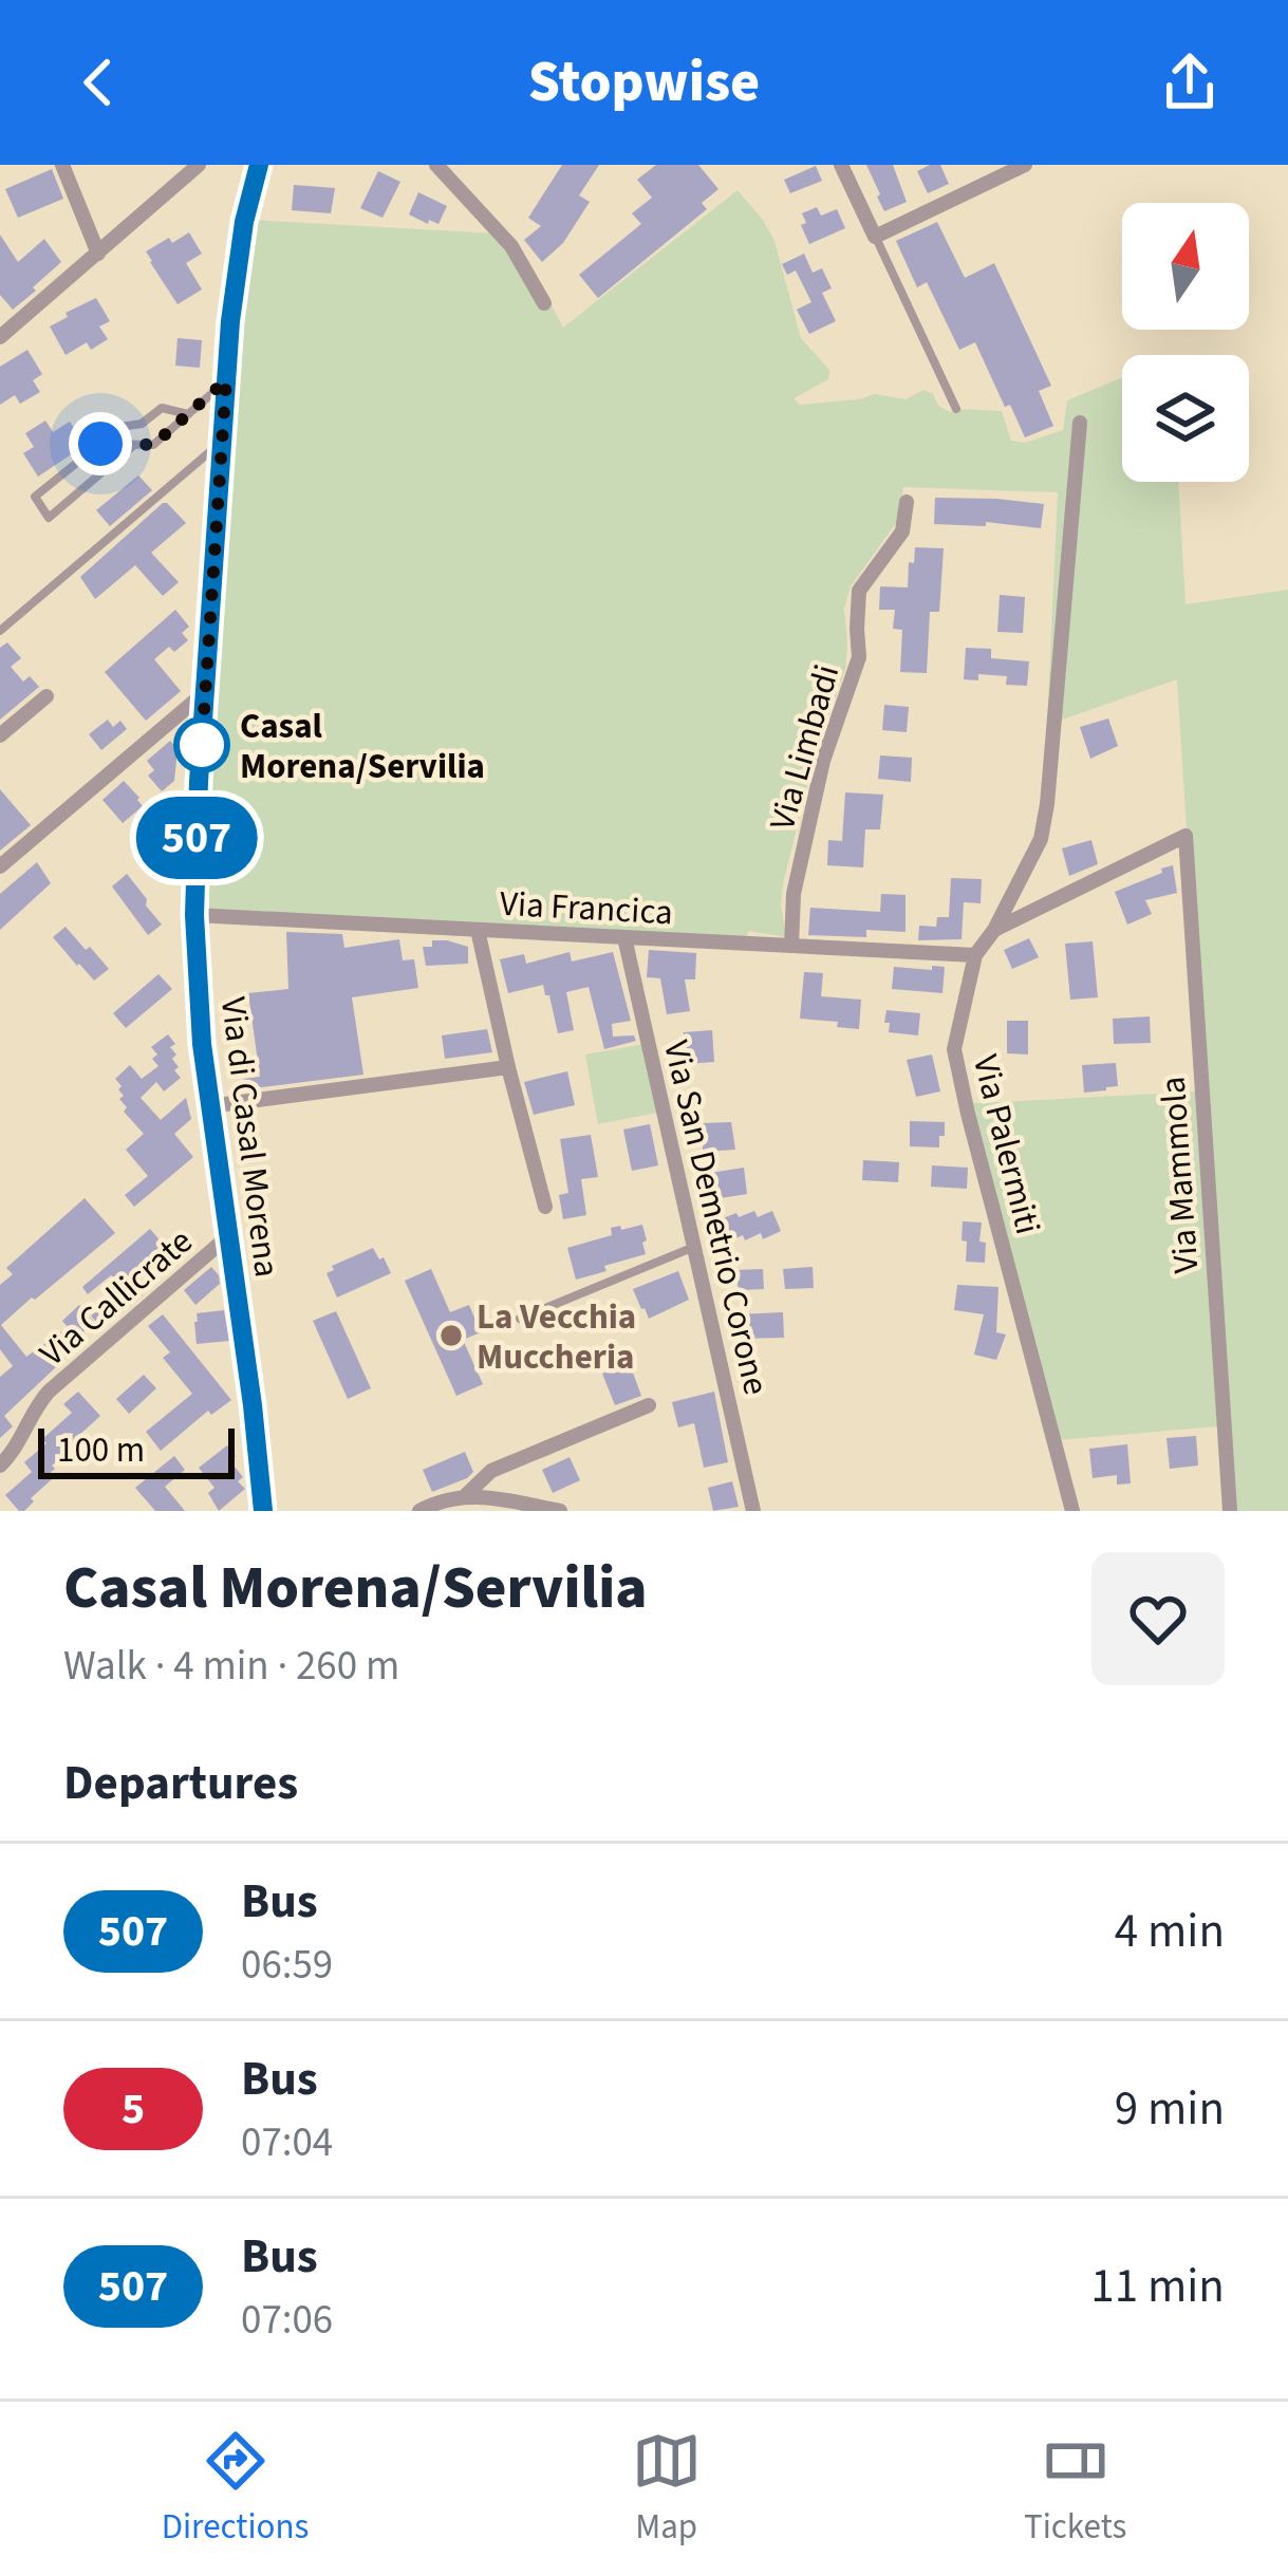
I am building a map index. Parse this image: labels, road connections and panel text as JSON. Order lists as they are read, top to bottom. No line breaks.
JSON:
{"streets":{"main road":["Via di Casal Morena"],"street":["Via Limbadi","Via Francica","Via Palermiti","Via Mammola","Via San Demetrio Corone","Via Callicrate"]},"crossings":[["Via Limbadi","Via Francica"],["Via Francica","Via di Casal Morena"],["Via Francica","Via Palermiti"],["Via Francica","Via San Demetrio Corone"],["Via di Casal Morena","Via Callicrate"],["Via Palermiti","Via Mammola"]],"places":["Casal Morena/Servilia","La Vecchia Muccheria"],"lines":["bus line 507"],"scale_bar":"100 m","north":"top","page":{"header":"Stopwise","on_map":"507","scale":"100 m","heading":[["Casal Morena/Servilia","Walk · 4 min · 260 m"],"Departures"],"list":[{"mark":"507","name":"Bus","note":"06:59","value":"4 min"},{"mark":"5","name":"Bus","note":"07:04","value":"9 min"},{"mark":"507","name":"Bus","note":"07:06","value":"11 min"}],"tabs":["Directions","Map","Tickets"]}}
